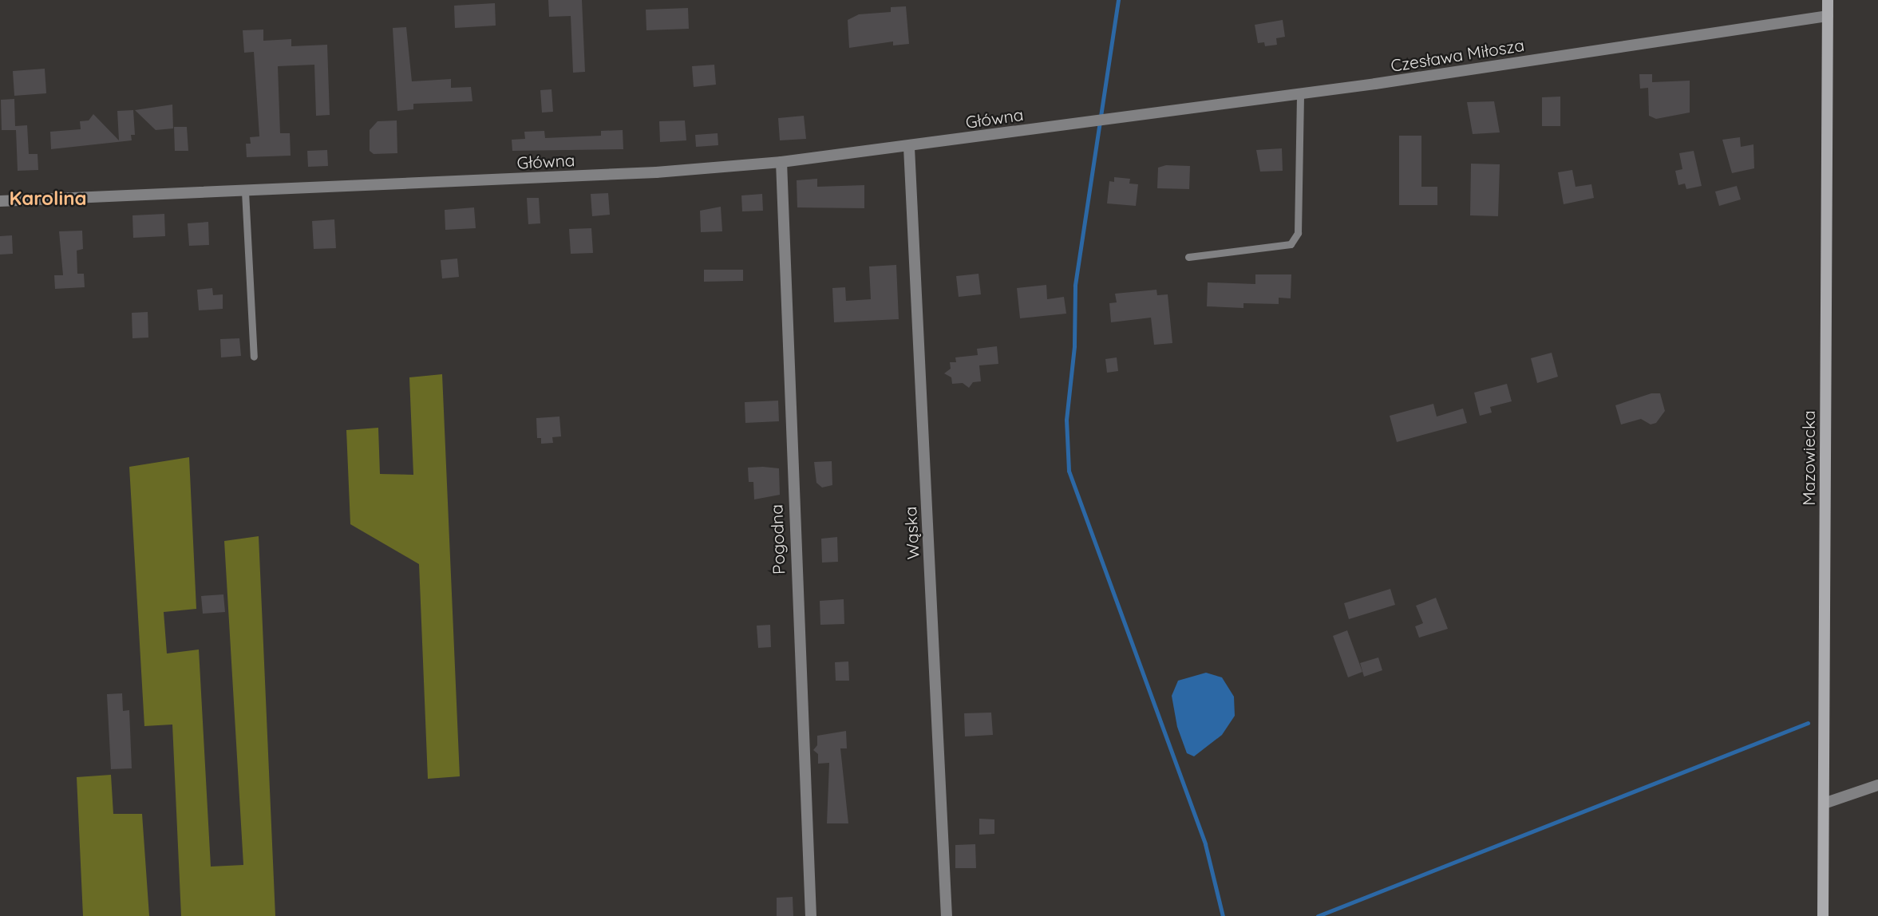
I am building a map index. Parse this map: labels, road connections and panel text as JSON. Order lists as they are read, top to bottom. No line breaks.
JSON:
{"streets":{"street":["Czesława Miłosza","Główna","Mazowiecka","Wąska","Pogodna"]},"crossings":[["Czesława Miłosza","Główna"],["Czesława Miłosza","Mazowiecka"],["Główna","Wąska"],["Główna","Pogodna"]],"districts":["Karolina"]}
